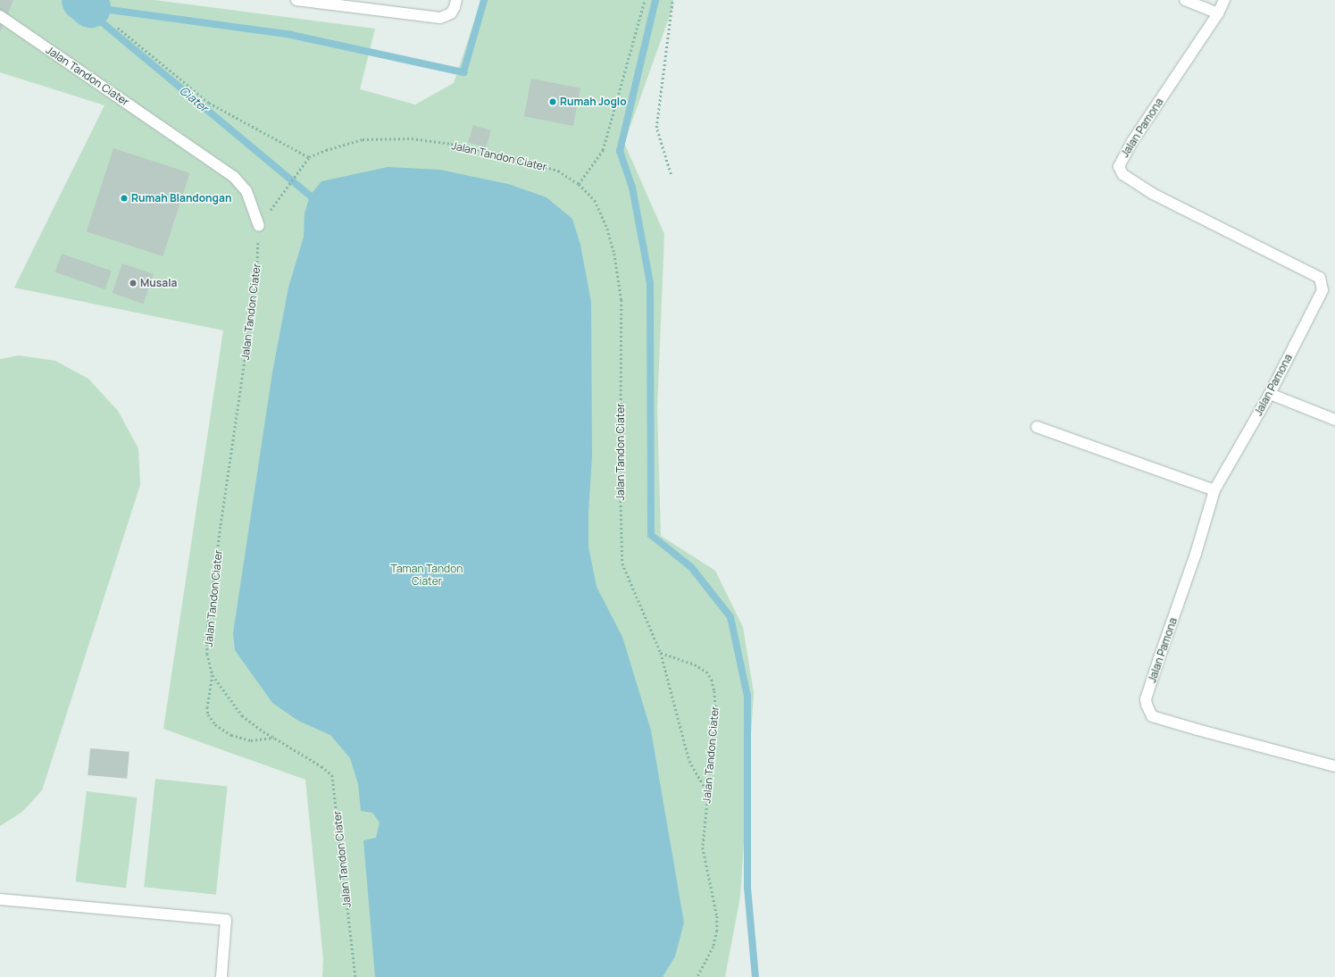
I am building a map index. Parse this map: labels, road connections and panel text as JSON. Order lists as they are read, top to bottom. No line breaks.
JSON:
{"streets":{"street":["Jalan Tandon Ciater","Jalan Pamona"]},"water":["Ciater"],"parks":["Taman Tandon Ciater"],"places":["Rumah Joglo","Rumah Blandongan","Musala"]}
